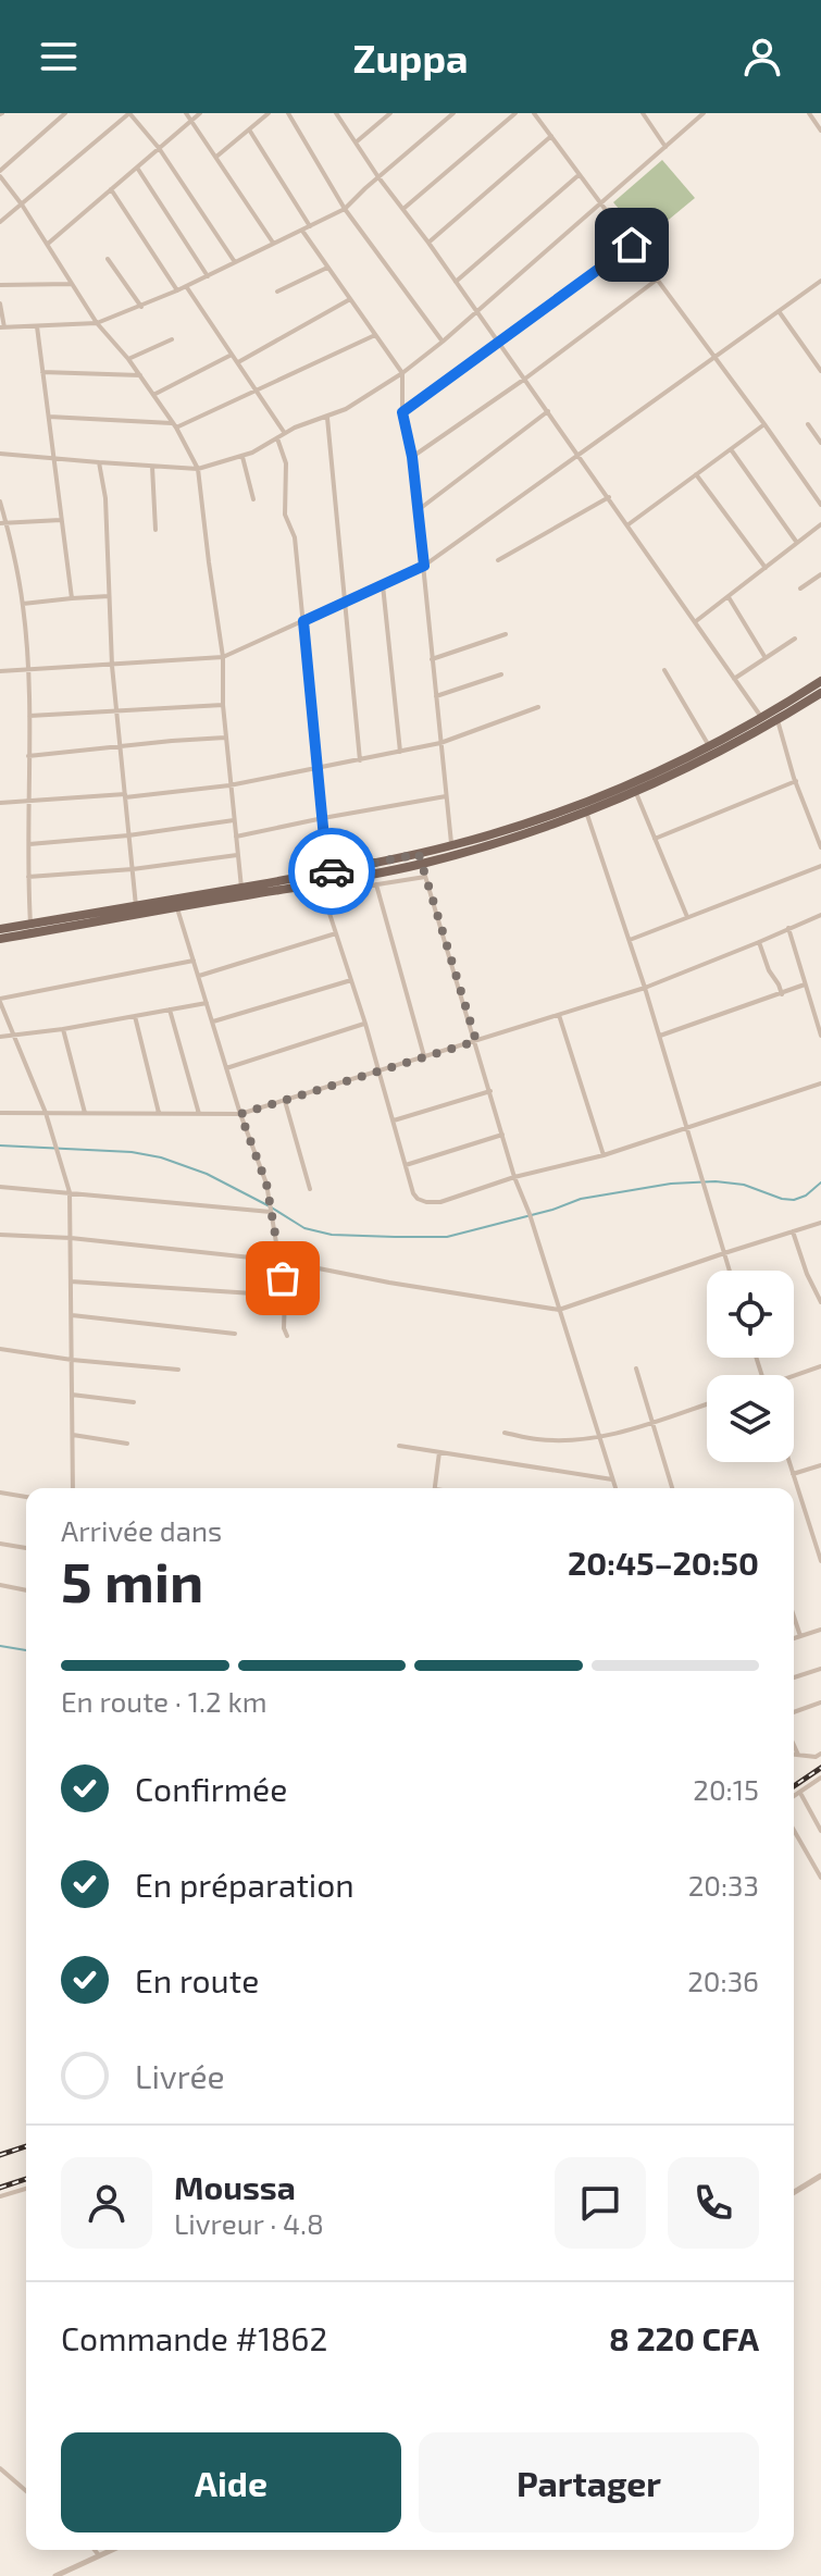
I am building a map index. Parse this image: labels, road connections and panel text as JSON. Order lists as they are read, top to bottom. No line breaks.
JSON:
{"page":{"header":"Zuppa","heading":["5 min","Arrivée dans","20:45–20:50"],"panel":["Moussa","Livreur · 4.8","Commande #1862","8 220 CFA"],"bar":"En route · 1.2 km","list":[["Confirmée","20:15"],["En préparation","20:33"],["En route","20:36"],"Livrée"],"buttons":["Aide","Partager"]}}
